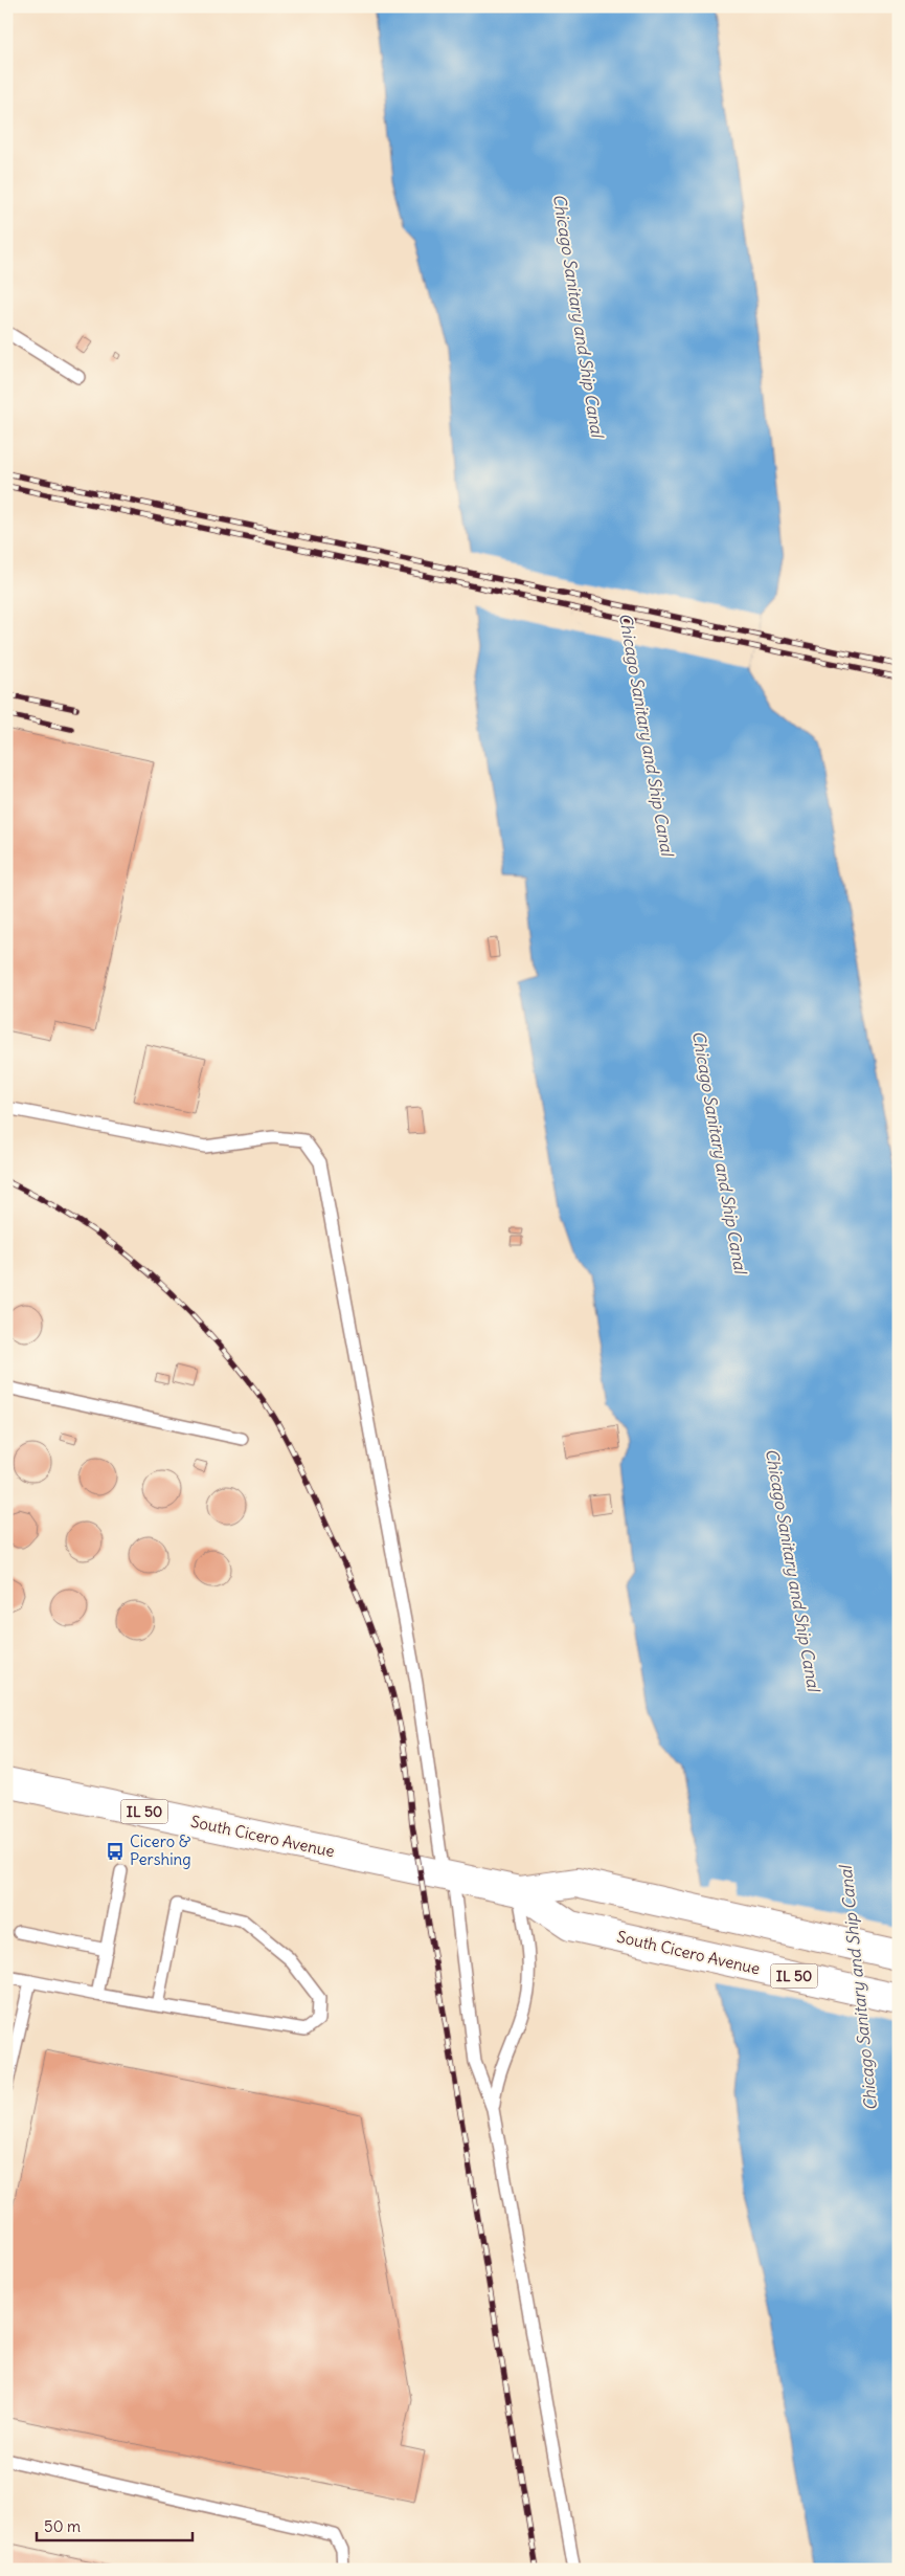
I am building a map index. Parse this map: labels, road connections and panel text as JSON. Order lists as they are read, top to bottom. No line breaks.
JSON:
{"streets":{"main road":["IL 50","South Cicero Avenue"]},"water":["Chicago Sanitary and Ship Canal"],"places":{"bus stop":["Cicero & Pershing"]},"scale_bar":"50 m"}
